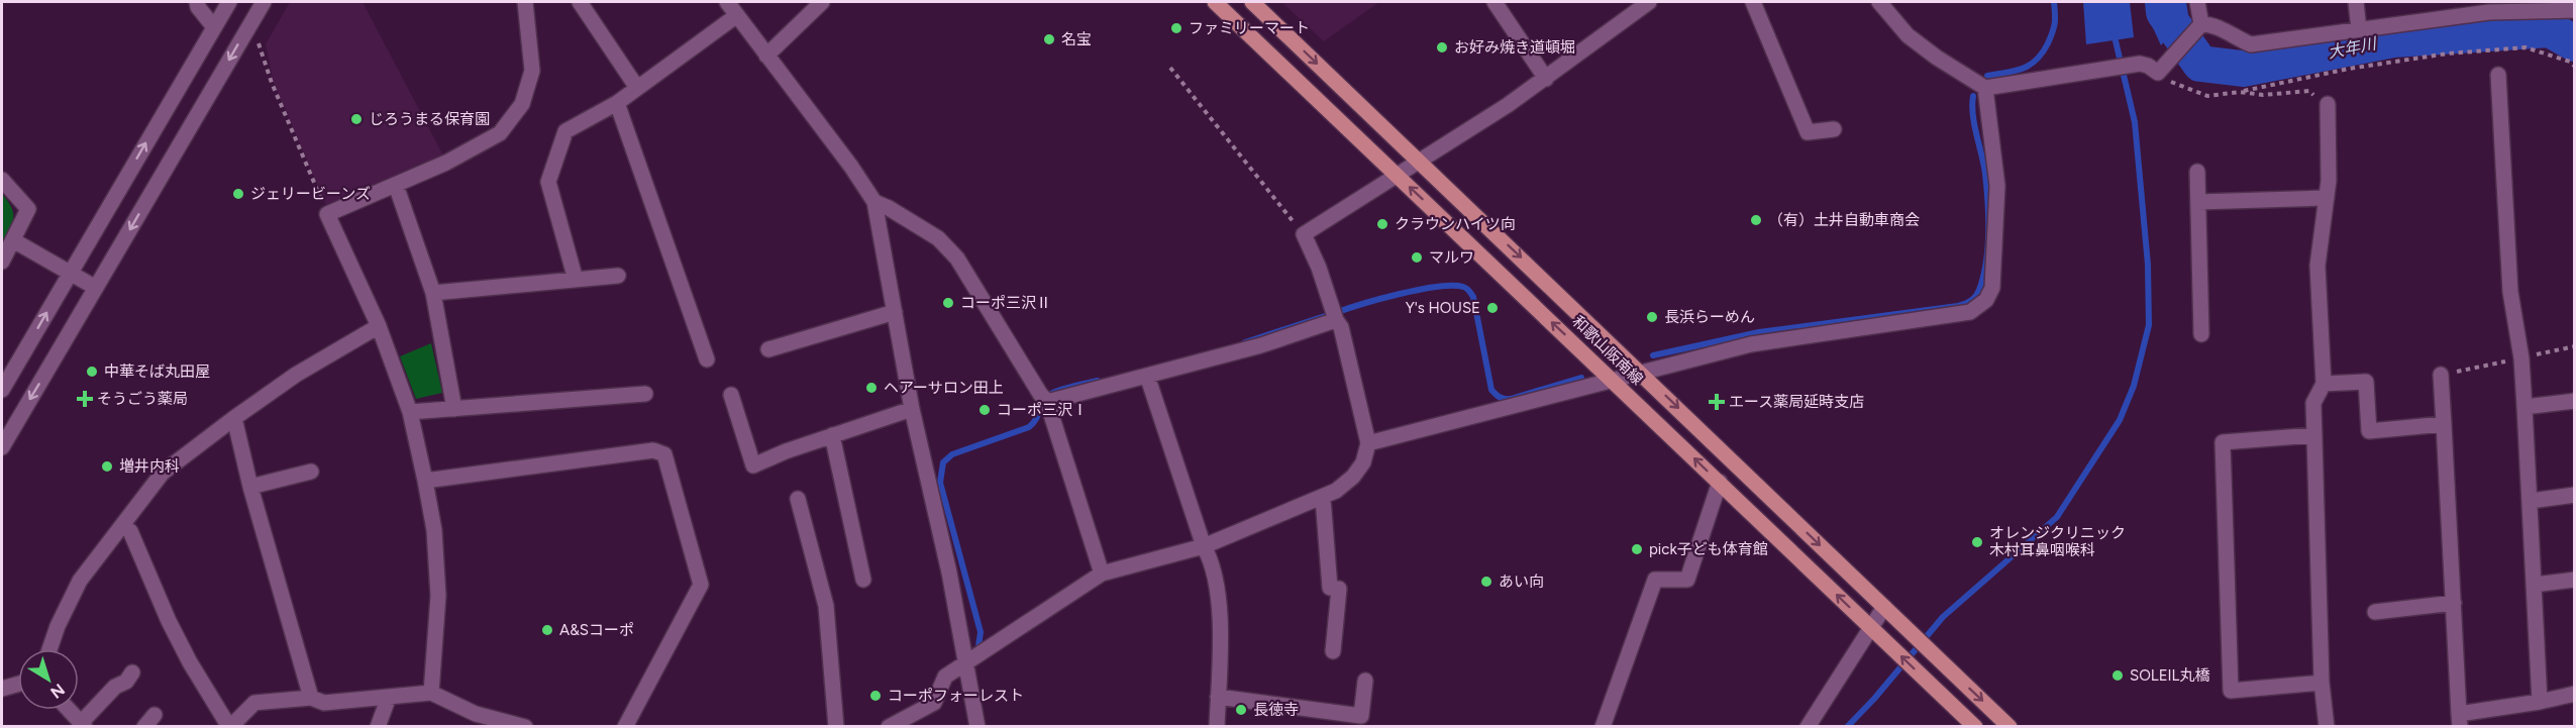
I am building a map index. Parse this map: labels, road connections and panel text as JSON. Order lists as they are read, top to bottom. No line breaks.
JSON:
{"streets":{"main road":["和歌山阪南線"]},"water":["大年川"],"places":{"other":["ファミリーマート","名宝","お好み焼き道頓堀","じろうまる保育園","ジェリービーンズ","（有）土井自動車商会","クラウンハイツ向","マルワ","コーポ三沢Ⅱ","Y's HOUSE","長浜らーめん","中華そば丸田屋","ヘアーサロン田上","コーポ三沢Ⅰ","増井内科","オレンジクリニック 木村耳鼻咽喉科","pick子ども体育館","あい向","A&Sコーポ","SOLEIL丸橋","コーポフォーレスト","長徳寺"],"health":["そうごう薬局","エース薬局延時支店"]},"north":"bottom right"}
